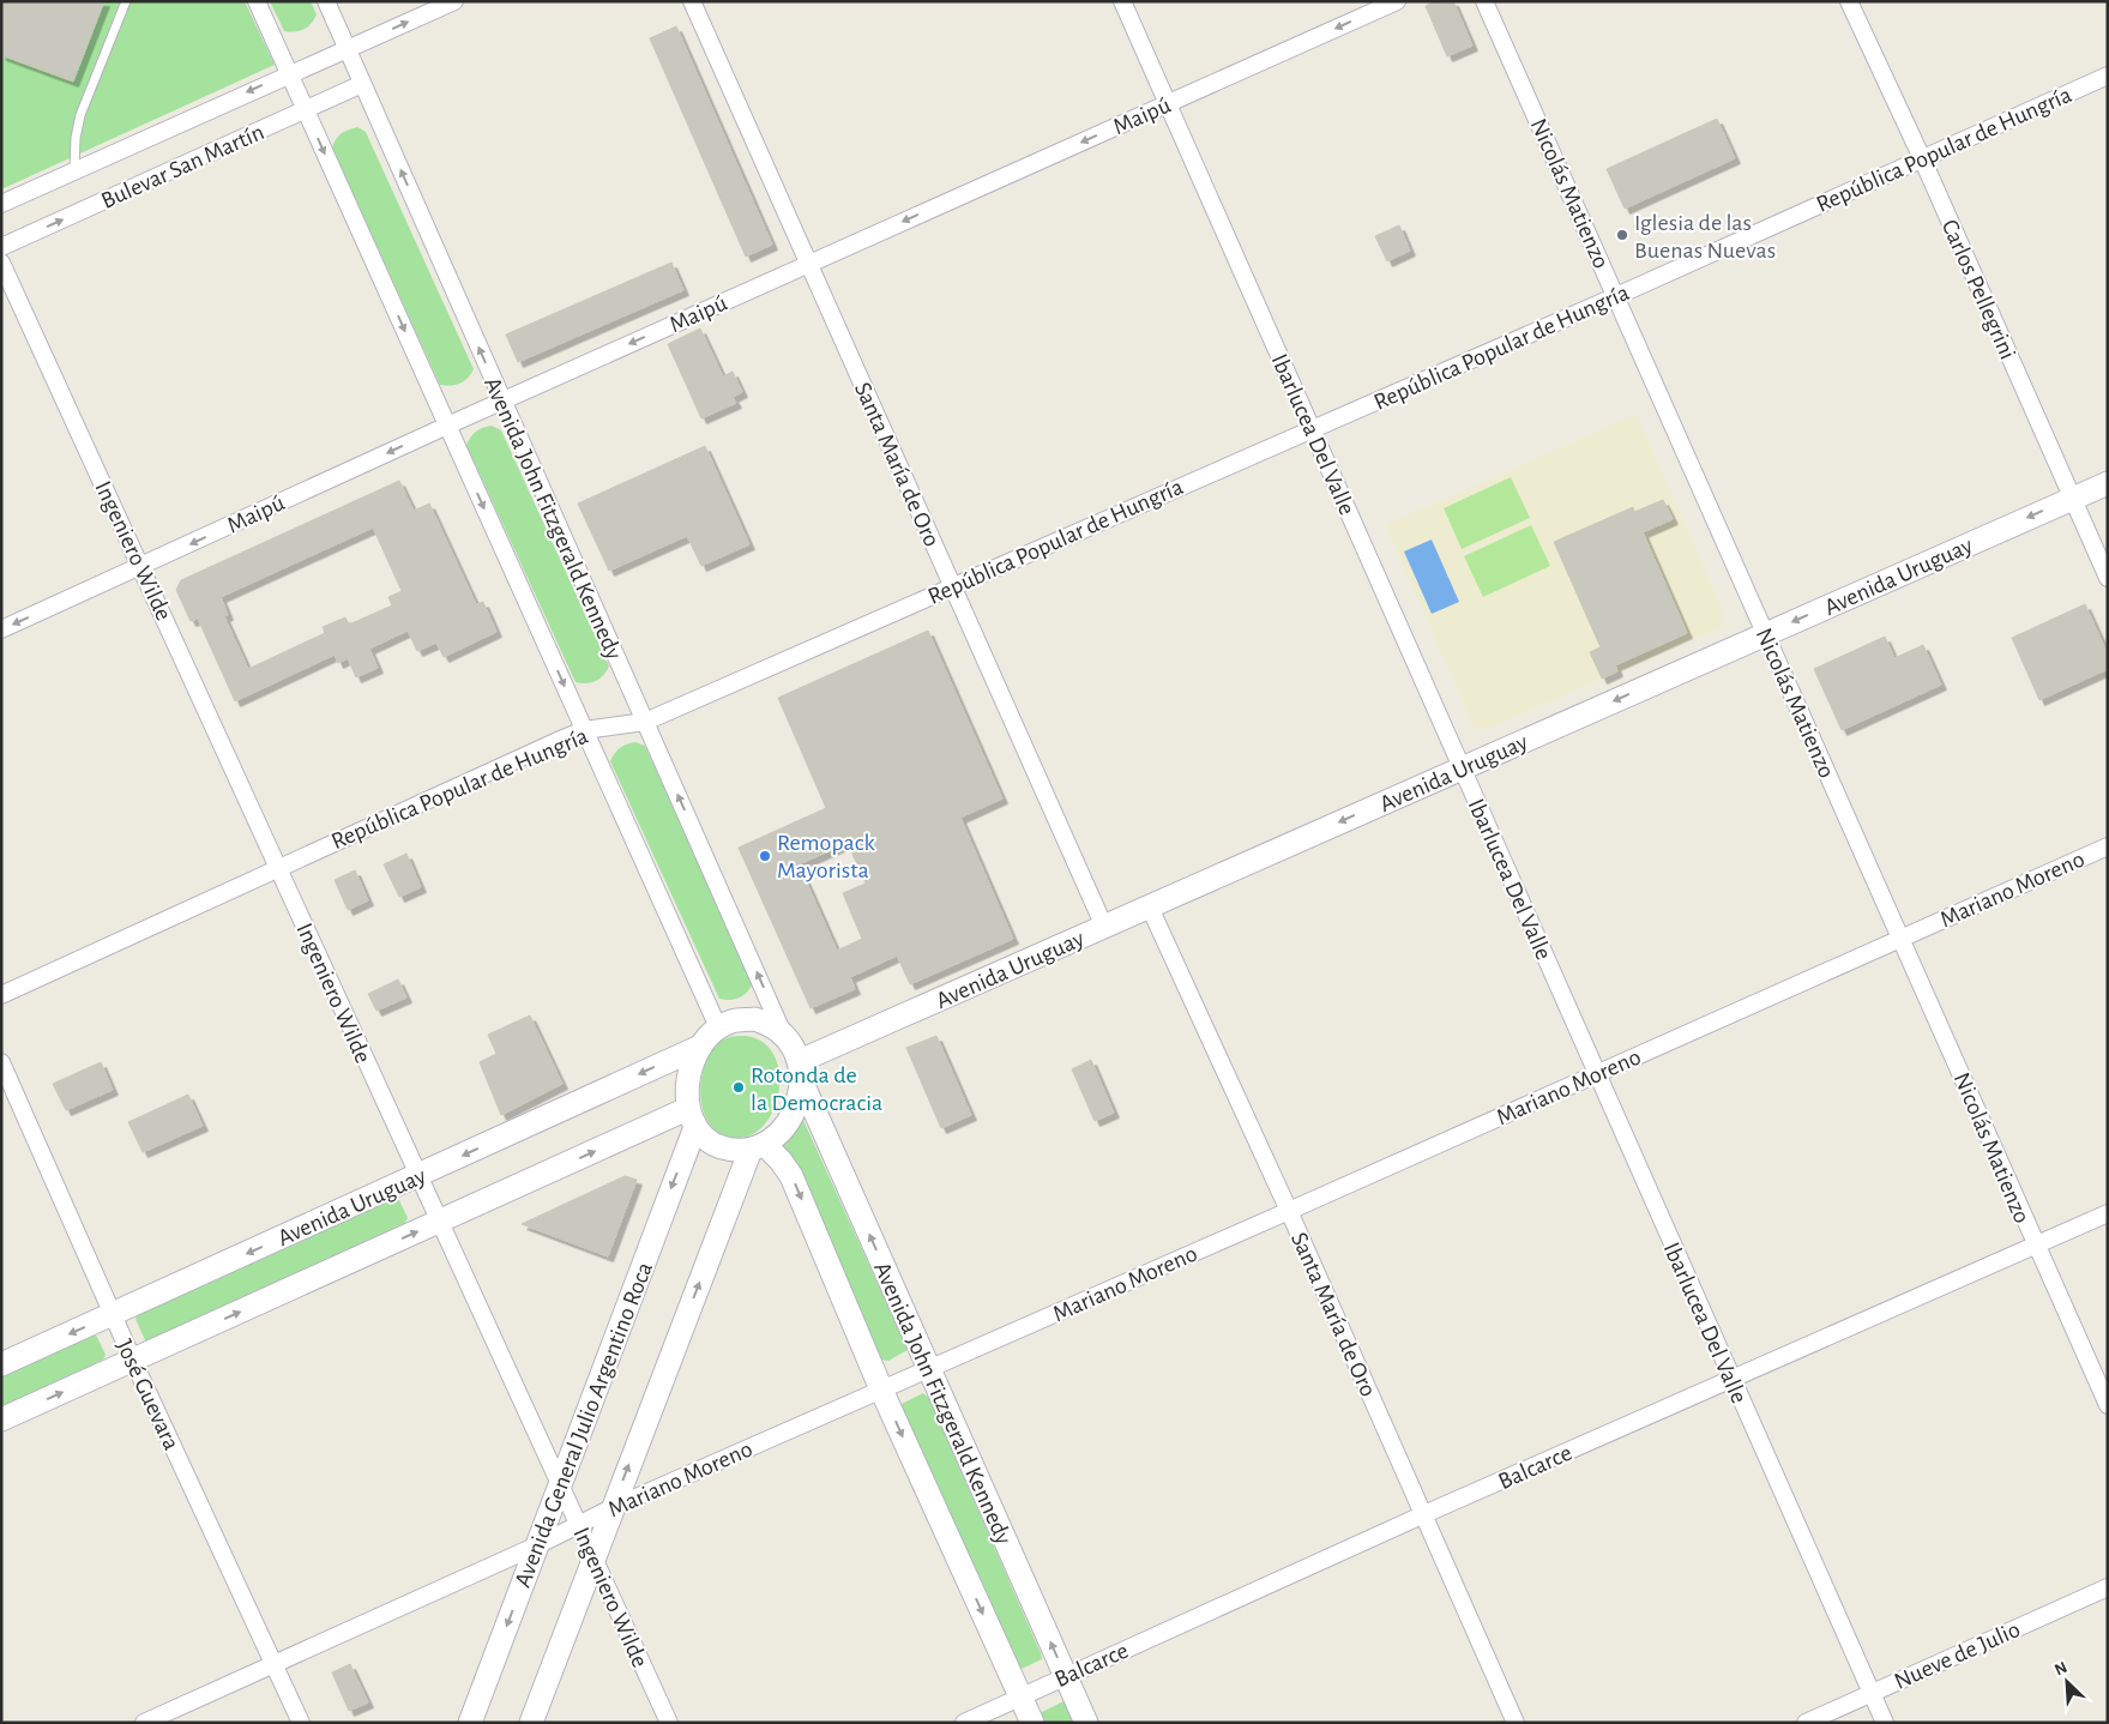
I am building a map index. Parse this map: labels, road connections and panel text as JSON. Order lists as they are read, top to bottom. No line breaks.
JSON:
{"streets":{"street":["Maipú","República Popular de Hungría","Bulevar San Martín","Nicolás Matienzo","Carlos Pellegrini","Ibarlucea Del Valle","Santa María de Oro","Avenida John Fitzgerald Kennedy","Ingeniero Wilde","Avenida Uruguay","Mariano Moreno","José Guevara","Avenida General Julio Argentino Roca","Balcarce","Nueve de Julio"]},"crossings":[["Maipú","Ibarlucea Del Valle"],["Maipú","Santa María de Oro"],["Maipú","Avenida John Fitzgerald Kennedy"],["Maipú","Ingeniero Wilde"],["República Popular de Hungría","Nicolás Matienzo"],["República Popular de Hungría","Carlos Pellegrini"],["República Popular de Hungría","Ibarlucea Del Valle"],["República Popular de Hungría","Santa María de Oro"],["República Popular de Hungría","Avenida John Fitzgerald Kennedy"],["República Popular de Hungría","Ingeniero Wilde"],["Bulevar San Martín","Avenida John Fitzgerald Kennedy"],["Nicolás Matienzo","Avenida Uruguay"],["Nicolás Matienzo","Mariano Moreno"],["Nicolás Matienzo","Balcarce"],["Carlos Pellegrini","Avenida Uruguay"],["Ibarlucea Del Valle","Avenida Uruguay"],["Ibarlucea Del Valle","Mariano Moreno"],["Ibarlucea Del Valle","Balcarce"],["Ibarlucea Del Valle","Nueve de Julio"],["Santa María de Oro","Avenida Uruguay"],["Santa María de Oro","Mariano Moreno"],["Santa María de Oro","Balcarce"],["Avenida John Fitzgerald Kennedy","Avenida Uruguay"],["Avenida John Fitzgerald Kennedy","Mariano Moreno"],["Avenida John Fitzgerald Kennedy","Avenida General Julio Argentino Roca"],["Avenida John Fitzgerald Kennedy","Balcarce"],["Ingeniero Wilde","Avenida Uruguay"],["Ingeniero Wilde","Mariano Moreno"],["Ingeniero Wilde","Avenida General Julio Argentino Roca"],["Avenida Uruguay","José Guevara"],["Avenida Uruguay","Avenida General Julio Argentino Roca"],["Mariano Moreno","José Guevara"],["Mariano Moreno","Avenida General Julio Argentino Roca"]],"one_way":["Maipú"],"places":["Iglesia de las Buenas Nuevas","Remopack Mayorista","Rotonda de la Democracia"],"north":"top left"}
